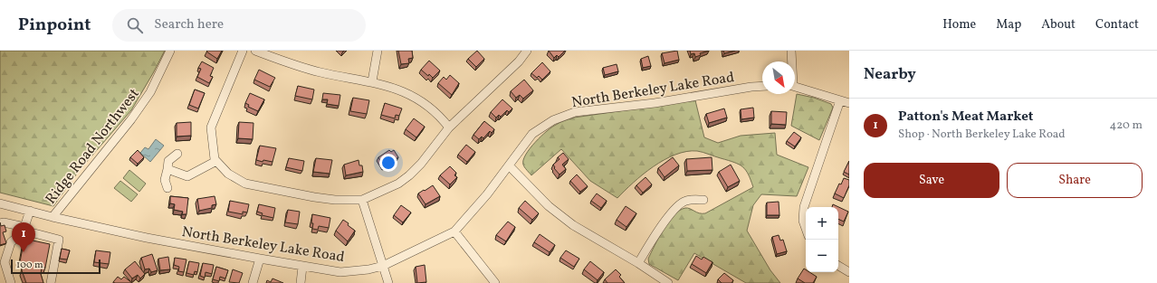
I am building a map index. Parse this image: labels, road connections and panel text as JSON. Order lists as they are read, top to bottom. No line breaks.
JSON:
{"streets":{"street":["North Berkeley Lake Road","Ridge Road Northwest"]},"crossings":[["North Berkeley Lake Road","Ridge Road Northwest"]],"scale_bar":"100 m","north":"bottom right","page":{"header":"Pinpoint","search":"Search here","nav":["Home","Map","About","Contact"],"heading":"Nearby","list":[{"mark":"1","name":"Patton's Meat Market","note":"Shop · North Berkeley Lake Road","value":"420 m"}],"buttons":["Save","Share"],"map_buttons":["+","−"],"pins":"1","scale":"100 m"}}
